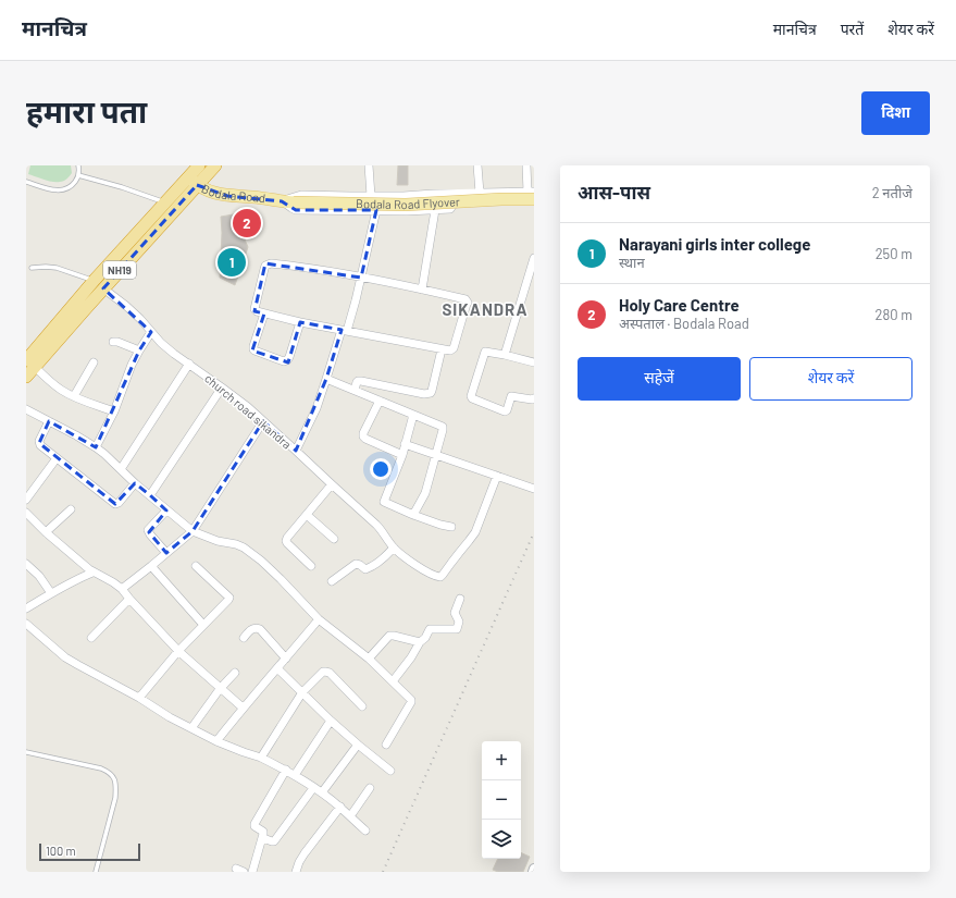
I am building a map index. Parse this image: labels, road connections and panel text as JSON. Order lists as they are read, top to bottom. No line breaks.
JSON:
{"streets":{"highway":["NH19"],"main road":["Bodala Road","Bodala Road Flyover"],"street":["church road sikandra"]},"crossings":[["Bodala Road","Bodala Road Flyover"],["Bodala Road","NH19"],["NH19","church road sikandra"]],"districts":["SIKANDRA"],"scale_bar":"100 m","page":{"header":"मानचित्र","nav":["मानचित्र","परतें","शेयर करें"],"buttons":["दिशा",["सहेजें","शेयर करें"]],"title":"हमारा पता","heading":["आस-पास","2 नतीजे"],"pins":["2","1"],"list":[{"mark":"1","name":"Narayani girls inter college","note":"स्थान","value":"250 m"},{"mark":"2","name":"Holy Care Centre","note":"अस्पताल · Bodala Road","value":"280 m"}],"map_buttons":["+","−"],"scale":"100 m"}}
